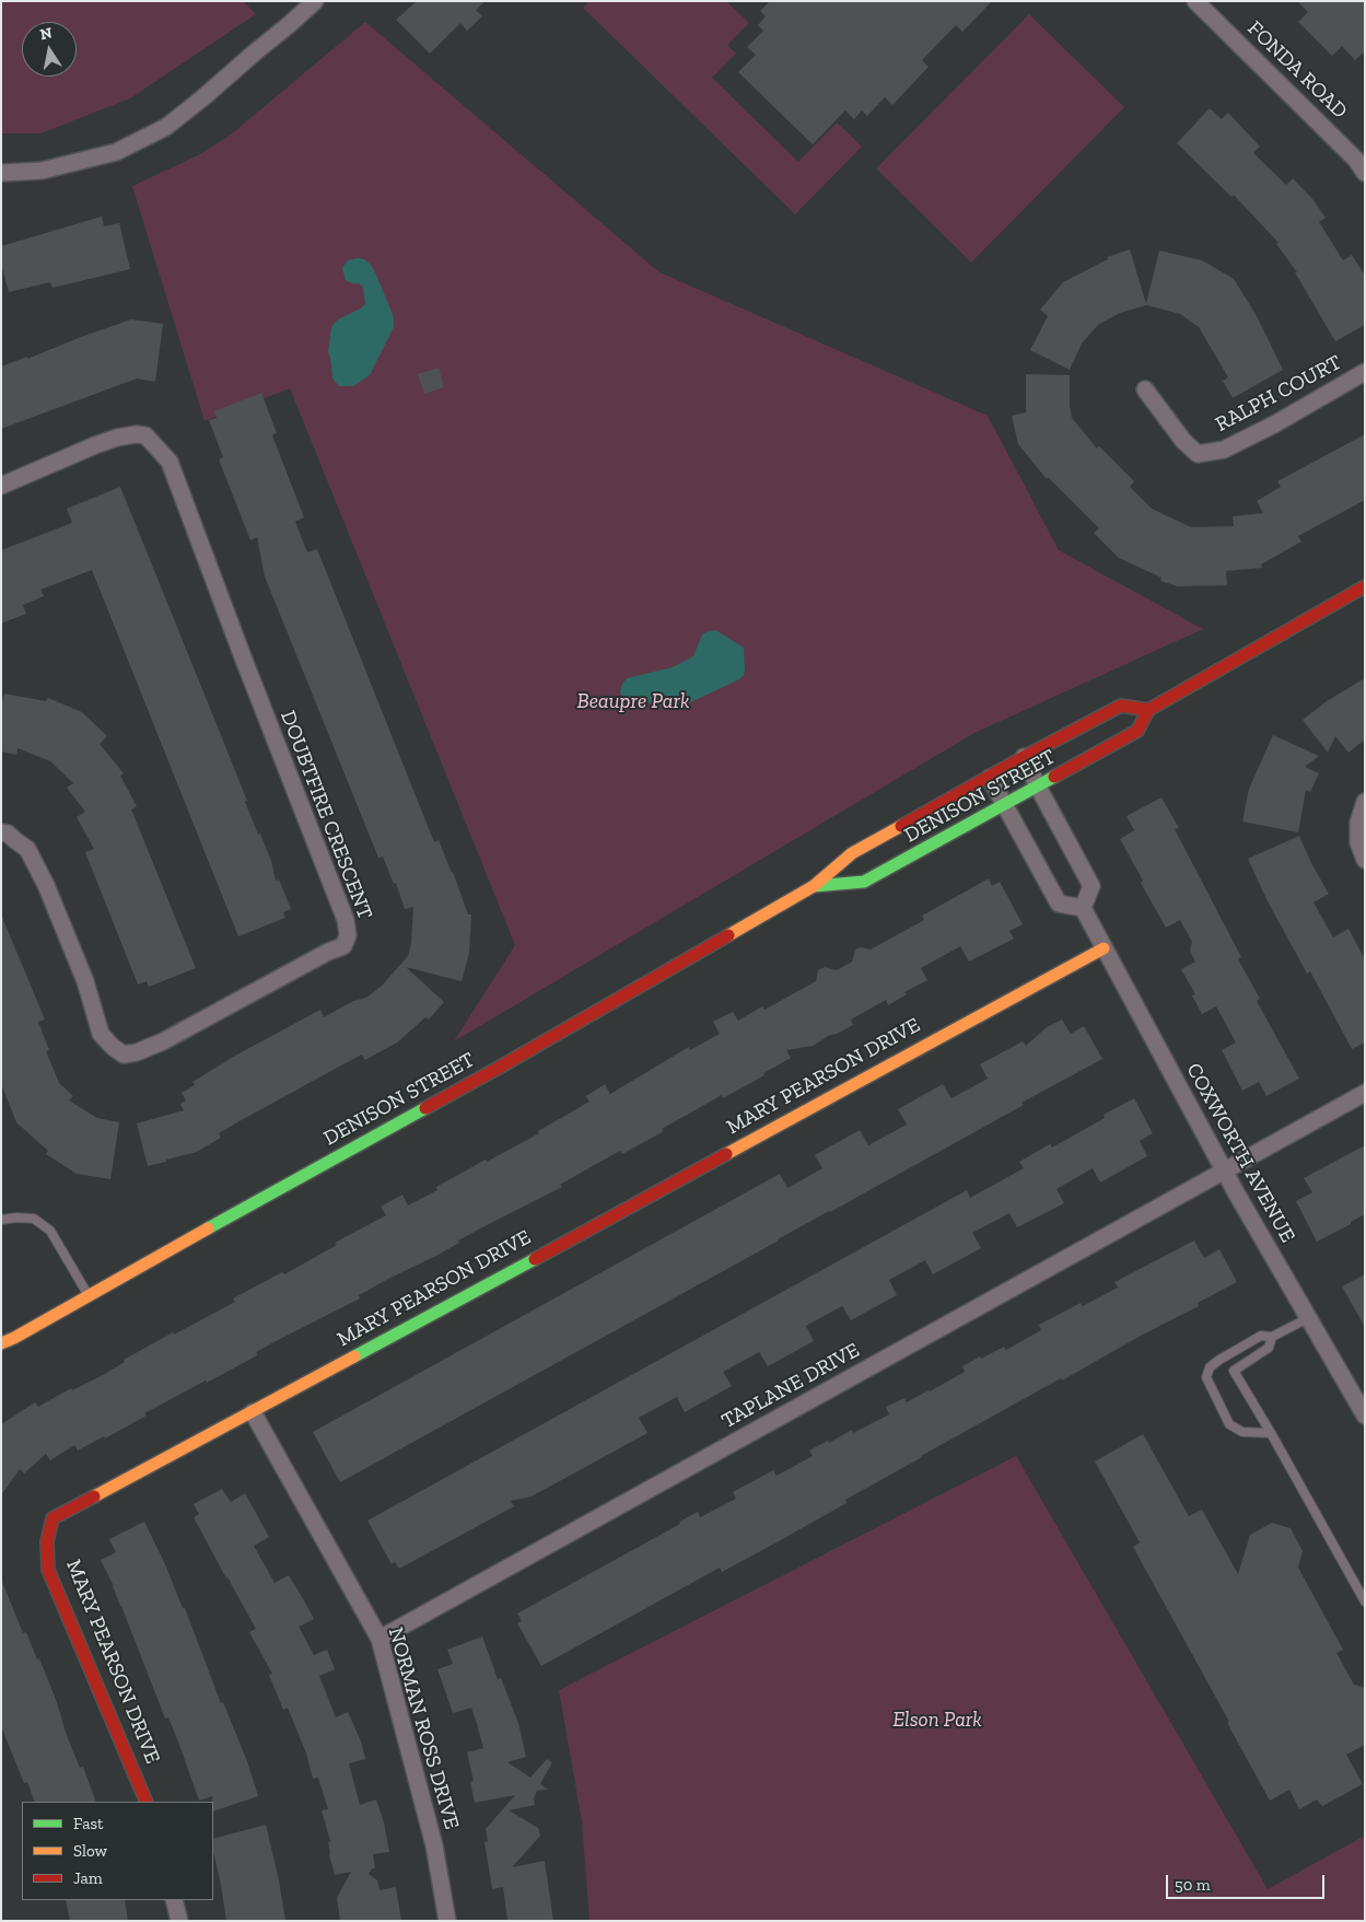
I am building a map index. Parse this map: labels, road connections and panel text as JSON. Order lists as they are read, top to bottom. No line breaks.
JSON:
{"streets":{"street":["FONDA ROAD","RALPH COURT","DENISON STREET","DOUBTFIRE CRESCENT","MARY PEARSON DRIVE","COXWORTH AVENUE","TAPLANE DRIVE","NORMAN ROSS DRIVE"]},"crossings":[["MARY PEARSON DRIVE","COXWORTH AVENUE"],["MARY PEARSON DRIVE","NORMAN ROSS DRIVE"],["COXWORTH AVENUE","TAPLANE DRIVE"],["TAPLANE DRIVE","NORMAN ROSS DRIVE"]],"parks":["Beaupre Park","Elson Park"],"legend":["Fast","Slow","Jam"],"scale_bar":"50 m","north":"top"}
